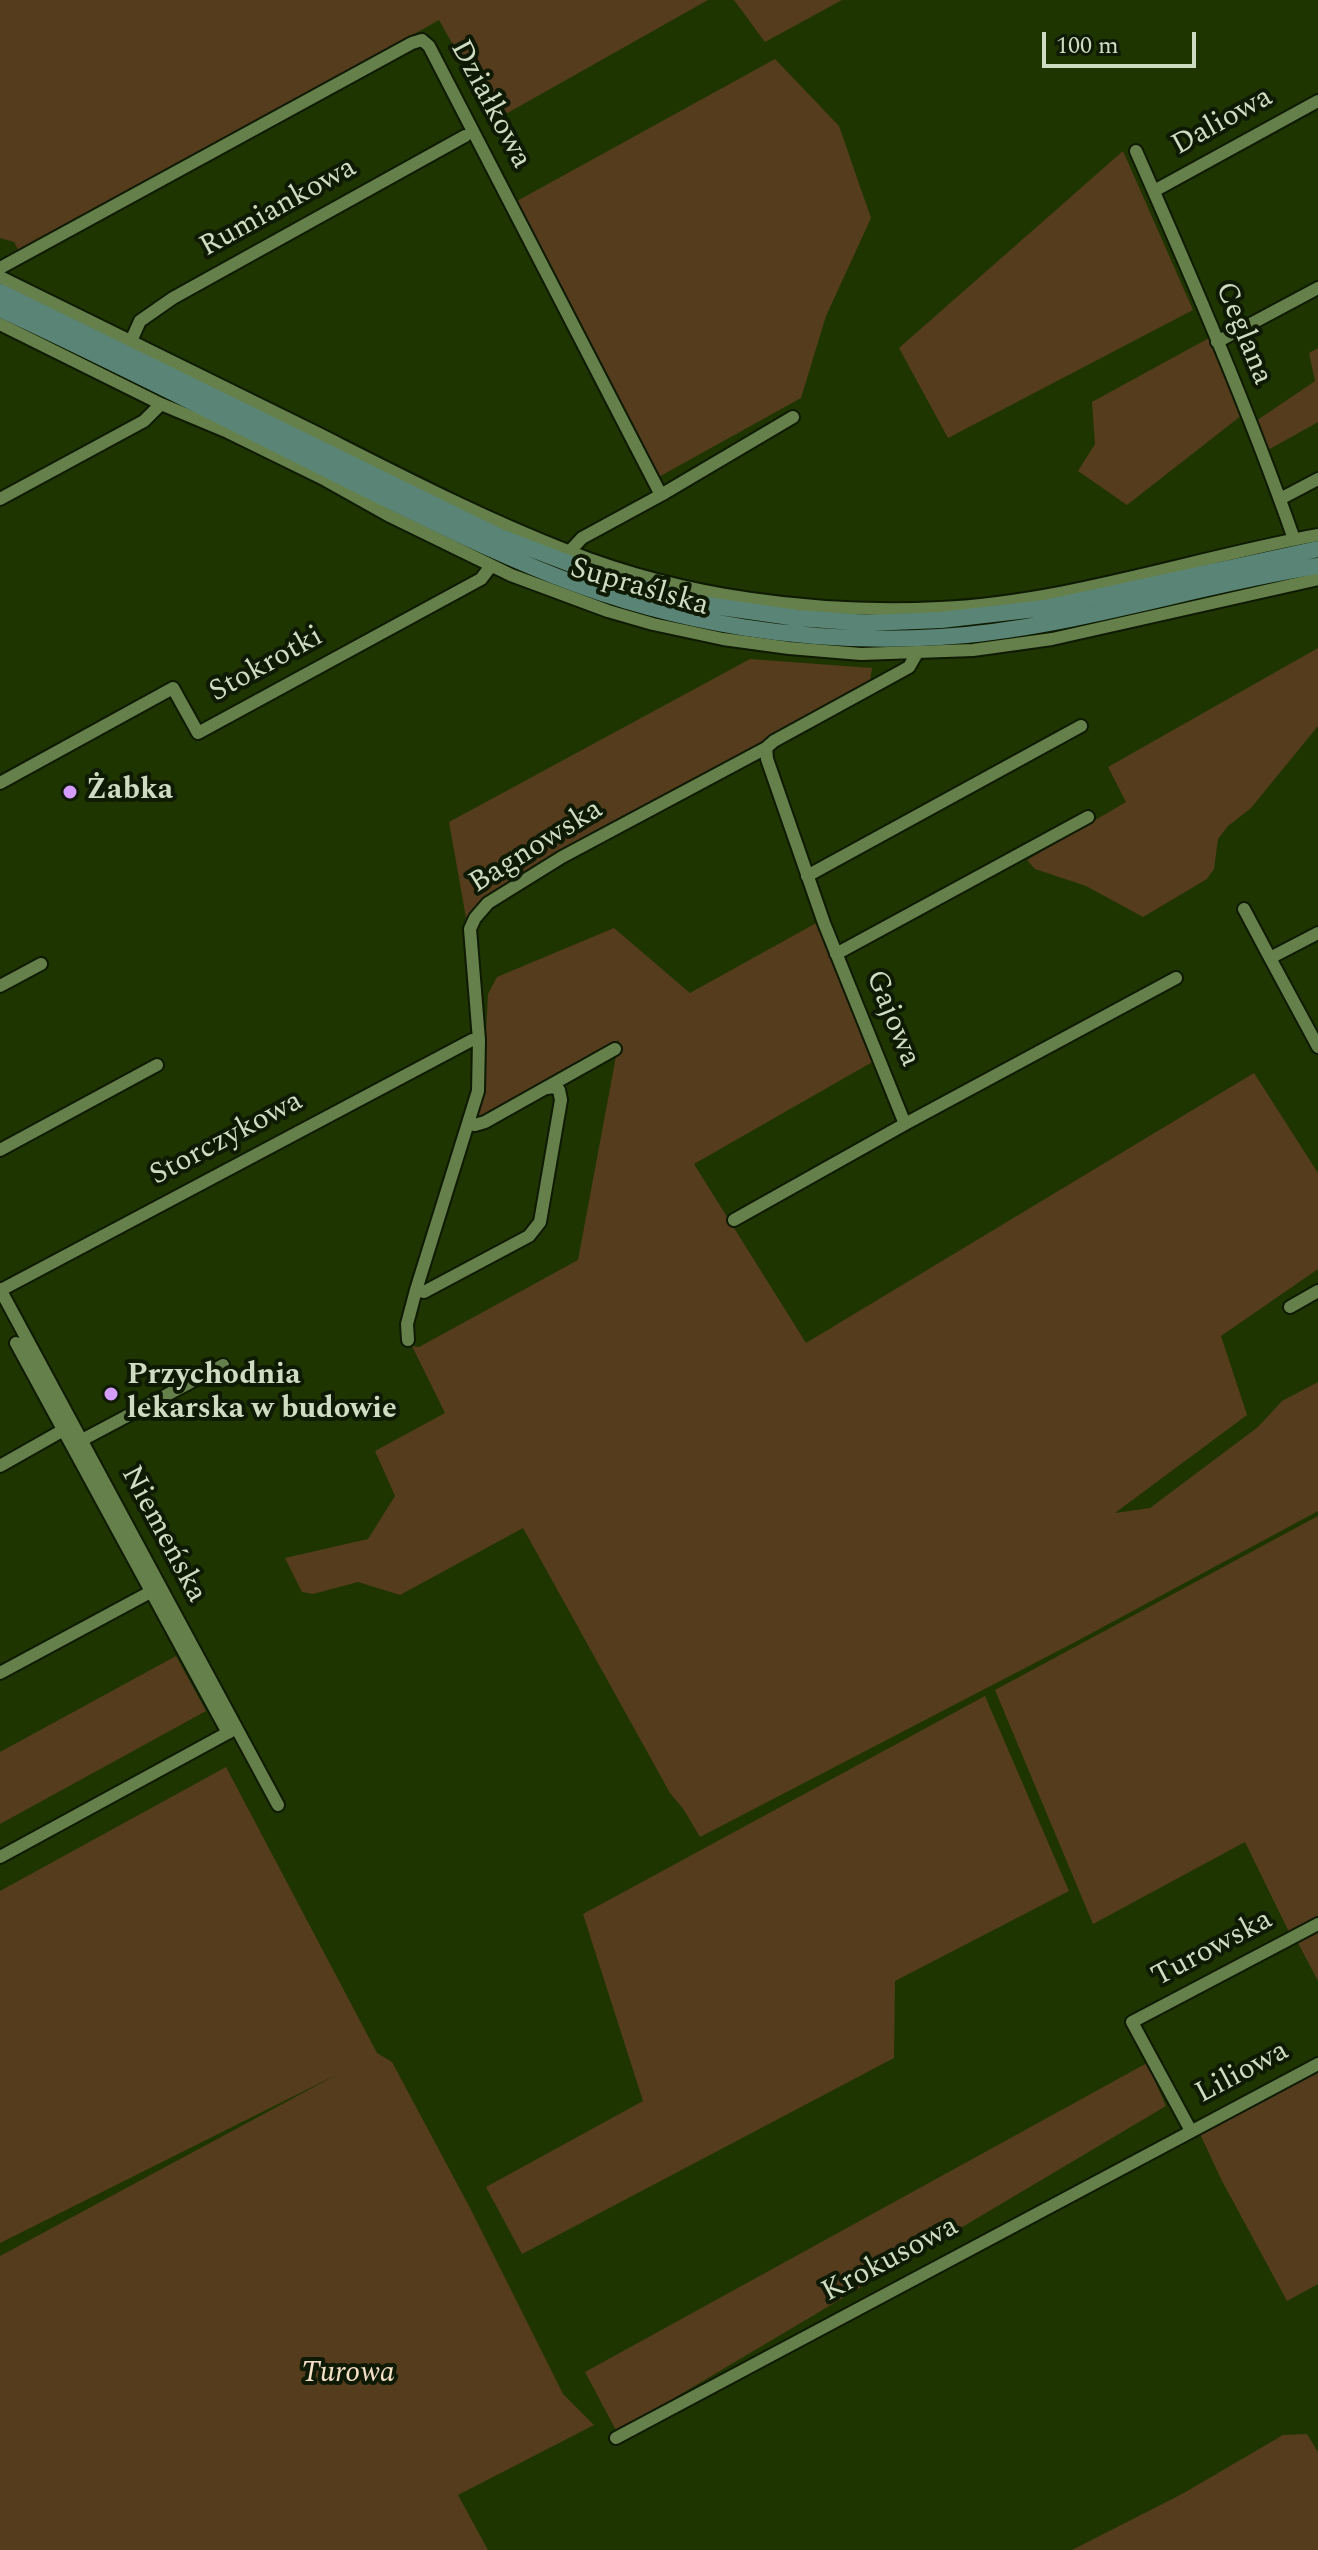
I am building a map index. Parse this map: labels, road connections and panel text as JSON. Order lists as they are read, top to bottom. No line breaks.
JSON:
{"streets":{"street":["Działkowa","Daliowa","Rumiankowa","Ceglana","Supraślska","Stokrotki","Bagnowska","Gajowa","Storczykowa","Niemeńska","Turowska","Liliowa","Krokusowa"]},"crossings":[["Daliowa","Ceglana"],["Rumiankowa","Supraślska"],["Ceglana","Supraślska"],["Supraślska","Stokrotki"],["Supraślska","Bagnowska"],["Bagnowska","Gajowa"],["Bagnowska","Storczykowa"],["Storczykowa","Niemeńska"],["Turowska","Liliowa"],["Turowska","Krokusowa"],["Liliowa","Krokusowa"]],"parks":["Turowa"],"places":["Żabka","Przychodnia lekarska w budowie"],"scale_bar":"100 m"}
